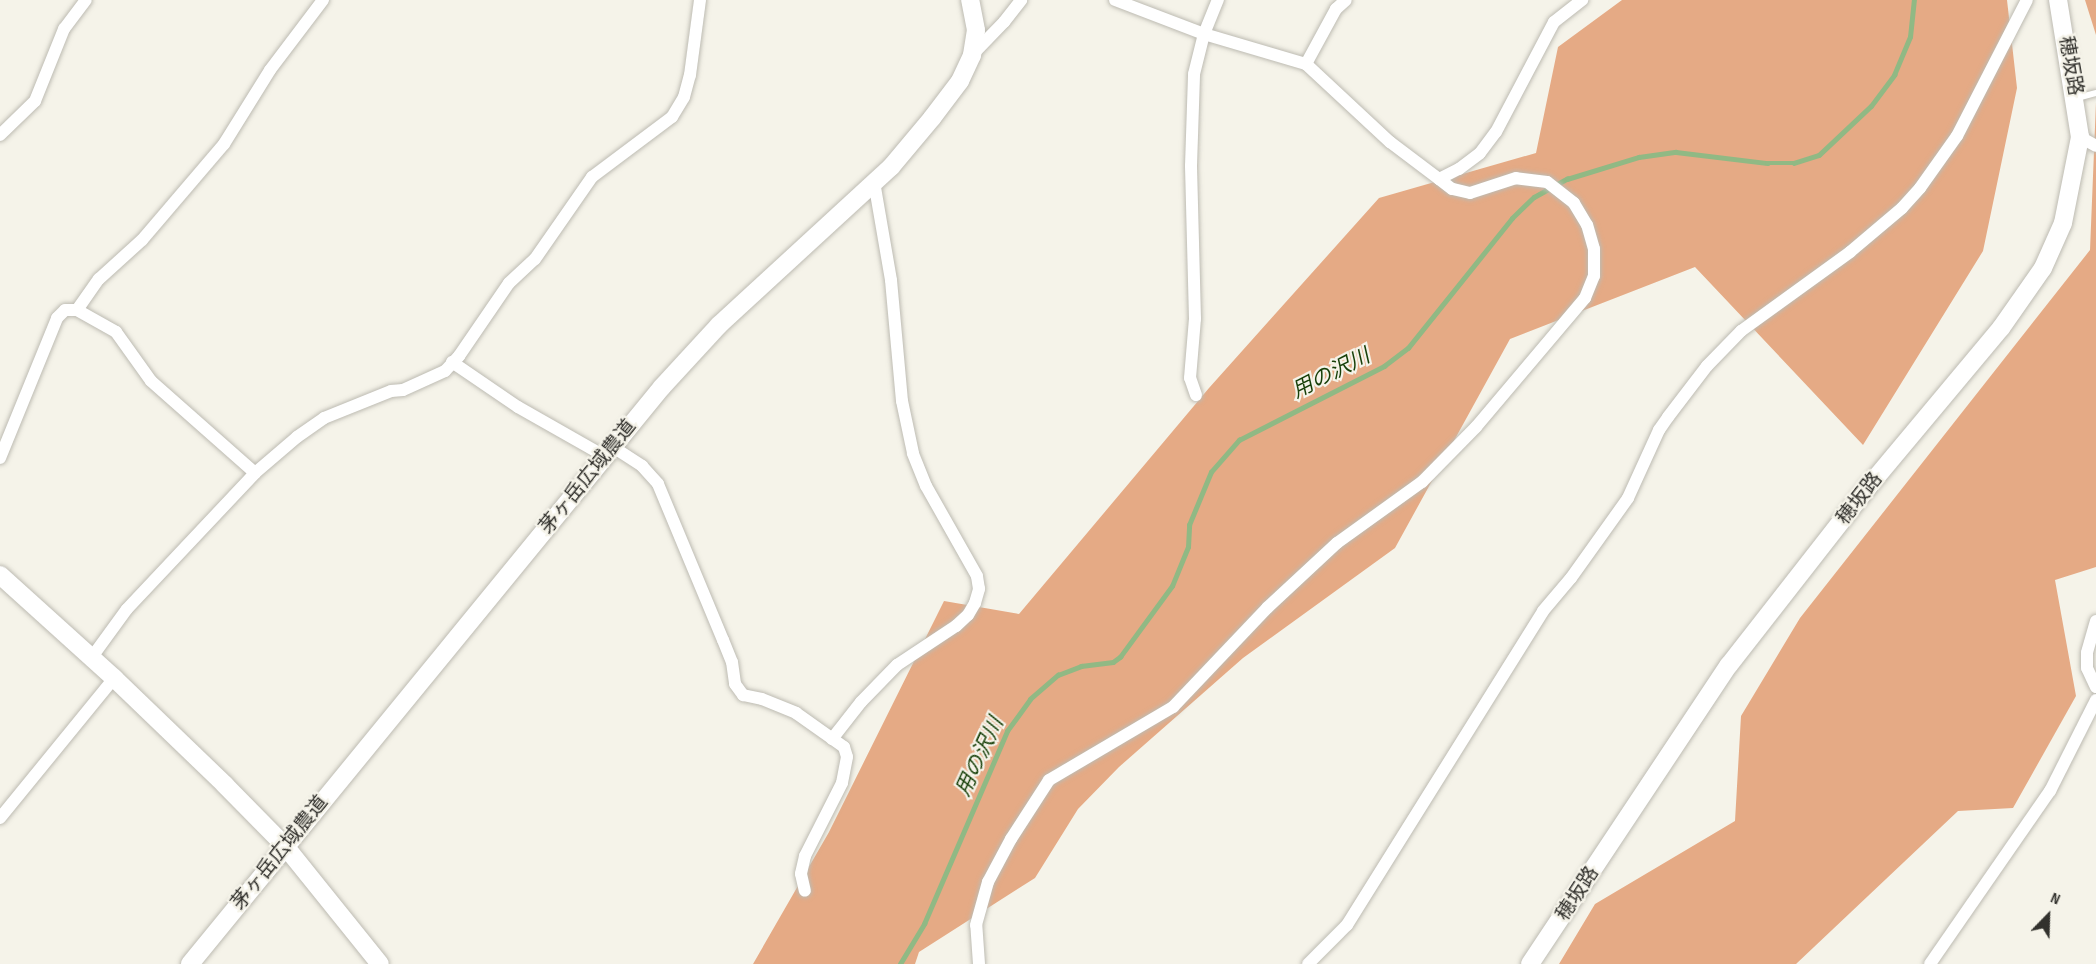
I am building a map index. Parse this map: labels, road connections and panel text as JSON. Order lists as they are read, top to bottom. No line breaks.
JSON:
{"streets":{"street":["穂坂路","茅ヶ岳広域農道"]},"water":["用の沢川"],"north":"top right"}
